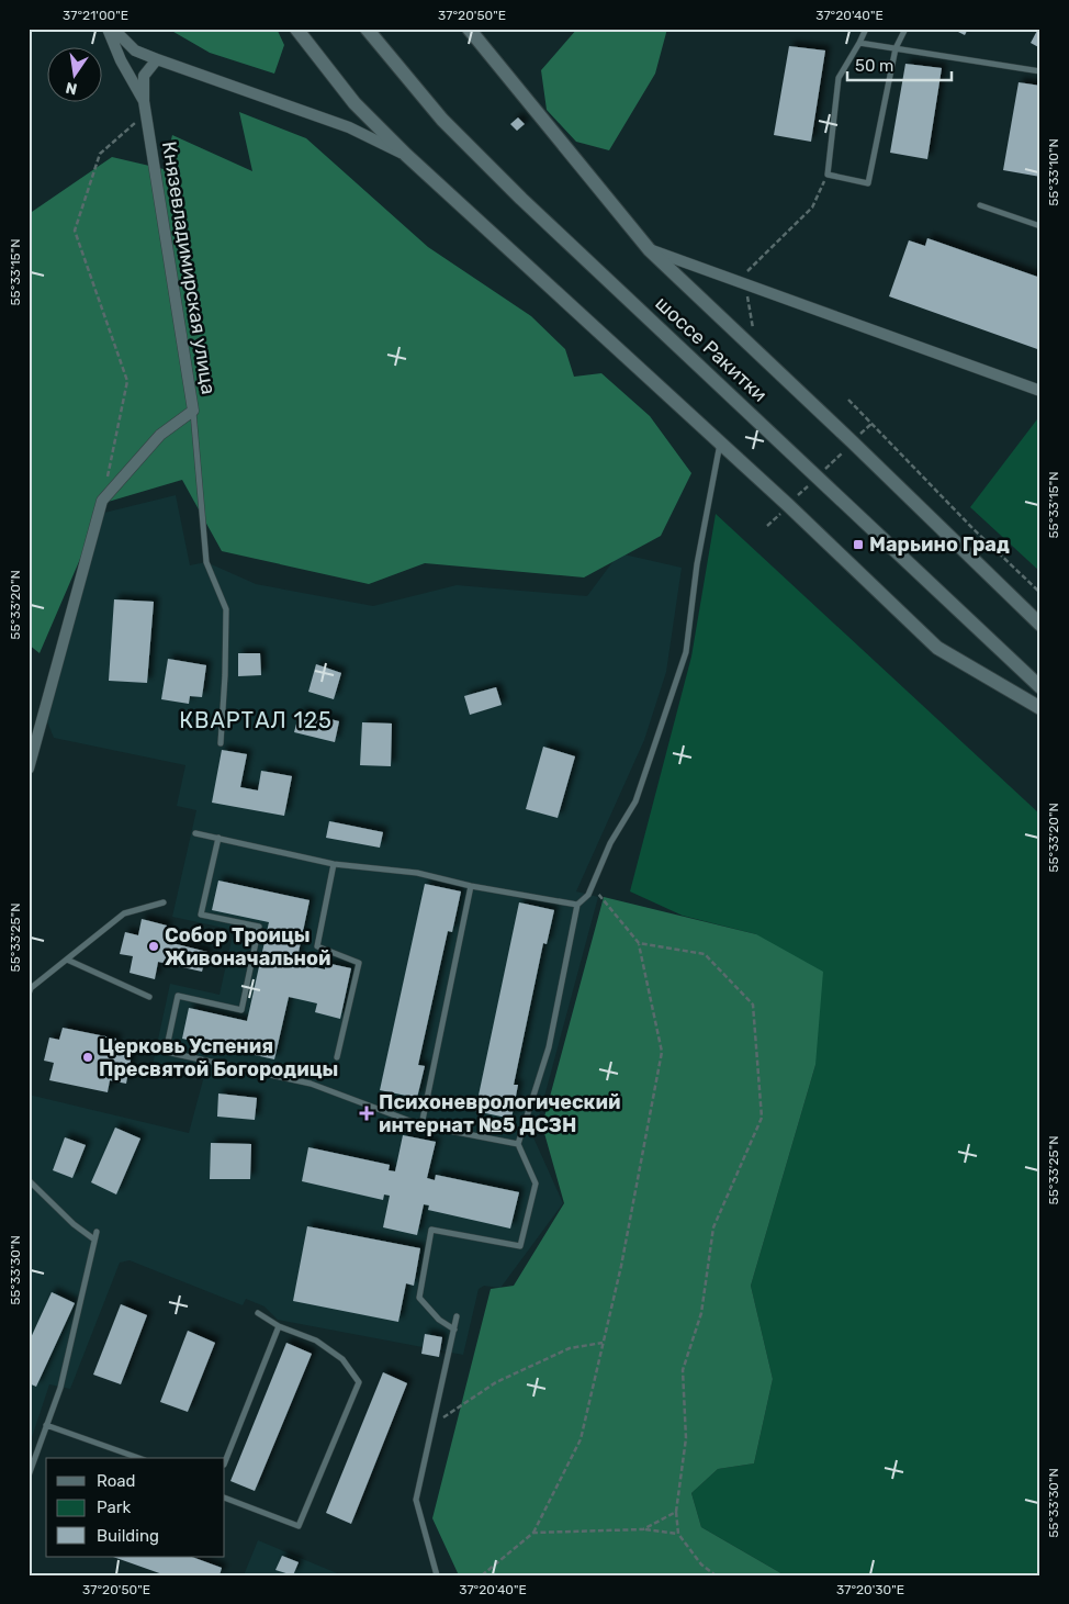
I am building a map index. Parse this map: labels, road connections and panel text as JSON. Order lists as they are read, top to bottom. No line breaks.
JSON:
{"streets":{"street":["Князевладимирская улица","шоссе Ракитки"]},"districts":["КВАРТАЛ 125"],"places":{"transit":["Марьино Град"],"other":["Собор Троицы Живоначальной","Церковь Успения Пресвятой Богородицы"],"health":["Психоневрологический интернат №5 ДСЗН"]},"legend":["Road","Park","Building"],"scale_bar":"50 m","north":"bottom","coordinates":["37°21'00\"E","37°20'50\"E","37°20'40\"E","55°33'10\"N","55°33'15\"N","55°33'20\"N","55°33'25\"N","55°33'30\"N","37°20'30\"E"]}
